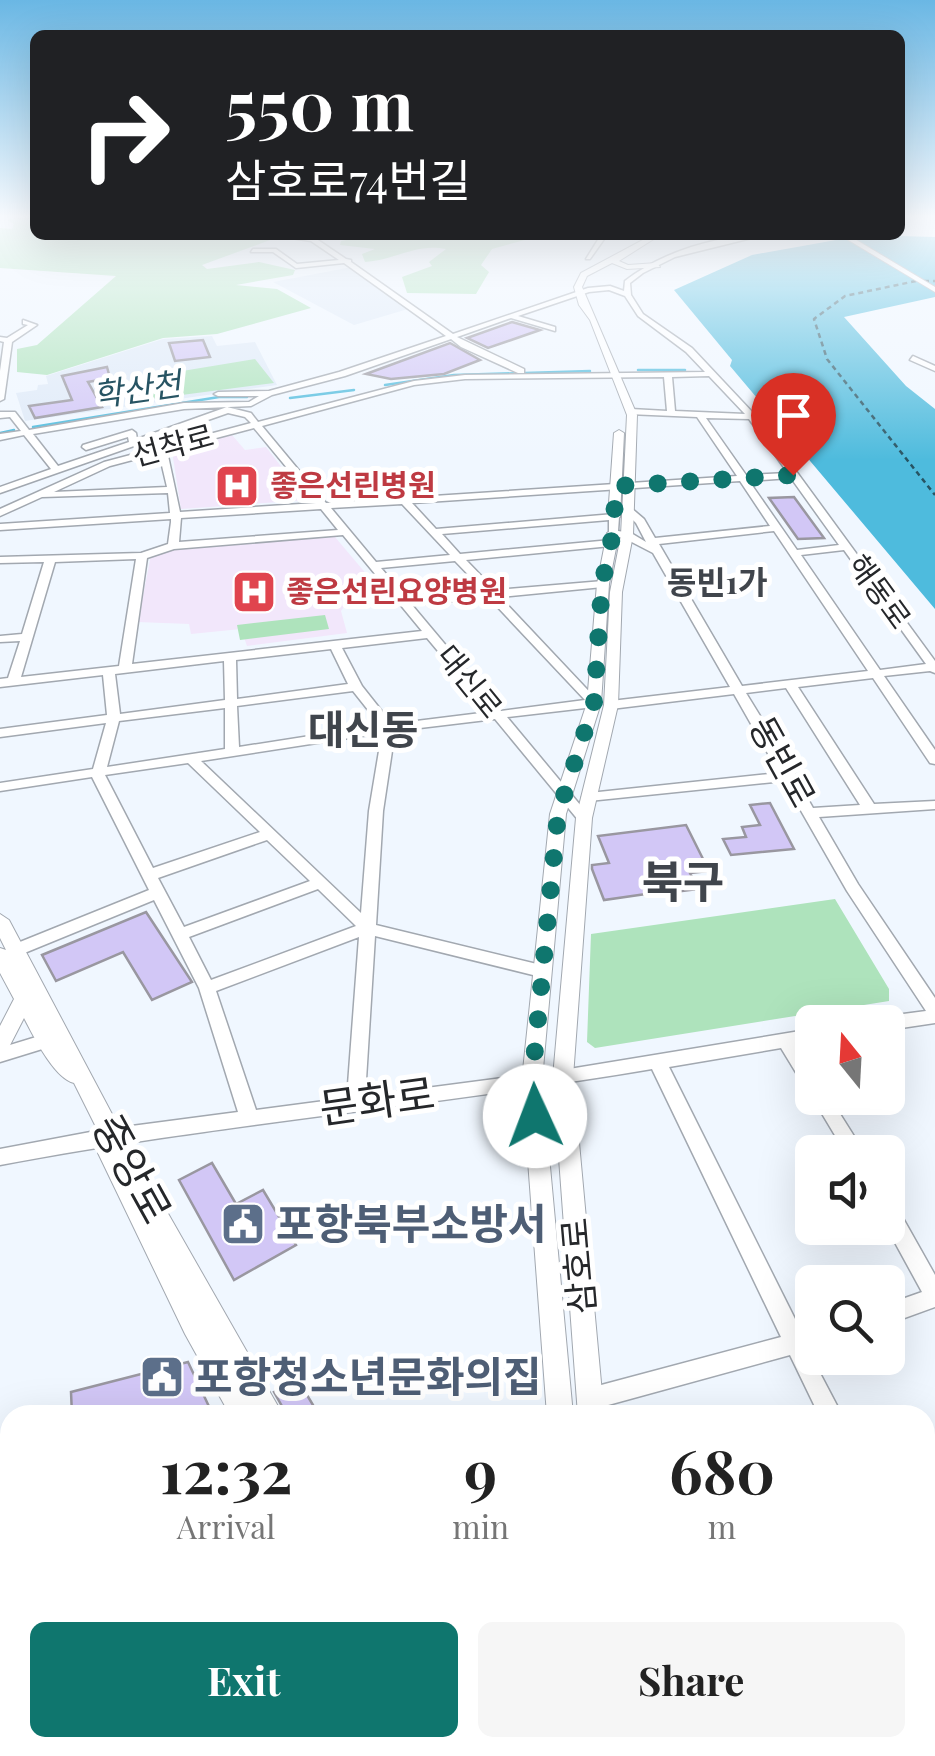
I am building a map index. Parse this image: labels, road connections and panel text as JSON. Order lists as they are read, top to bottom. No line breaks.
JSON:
{"streets":{"main road":["중앙로","삼호로"],"street":["선착로","해동로","대신로","동빈로","문화로"]},"crossings":[["선착로","해동로"],["선착로","대신로"],["선착로","삼호로"],["대신로","삼호로"],["동빈로","삼호로"],["문화로","중앙로"],["문화로","삼호로"]],"districts":["동빈1가","대신동","북구"],"water":["학산천"],"places":{"hospital":["좋은선린병원","좋은선린요양병원"],"public building":["포항북부소방서","포항청소년문화의집"]},"north":"top","page":{"turn":["550 m","삼호로74번길"],"eta":["12:32","Arrival","9","min","680","m"],"buttons":["Exit","Share"]}}
